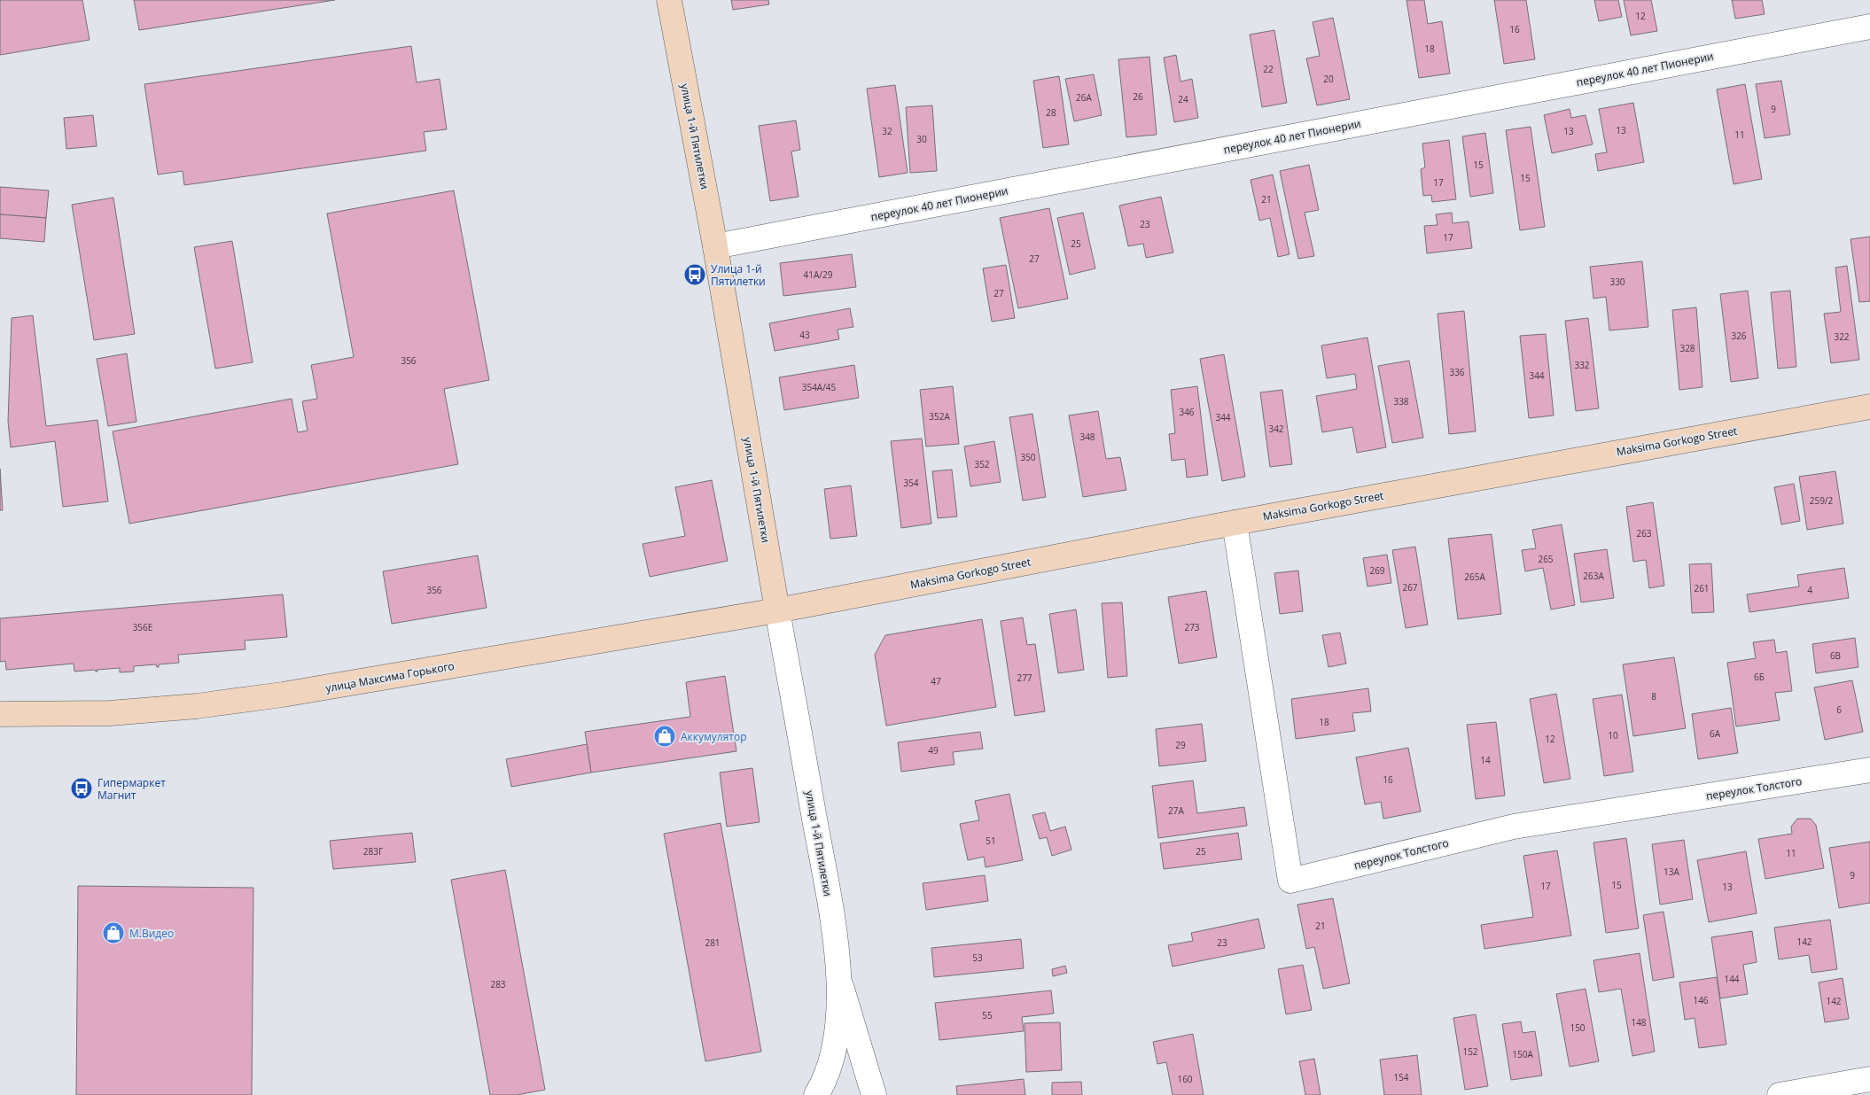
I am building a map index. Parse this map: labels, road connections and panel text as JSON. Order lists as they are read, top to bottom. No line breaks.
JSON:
{"streets":{"main road":["улица 1-й Пятилетки","Maksima Gorkogo Street","улица Максима Горького"],"street":["переулок 40 лет Пионерии","переулок Толстого"]},"crossings":[["переулок 40 лет Пионерии","улица 1-й Пятилетки"],["улица 1-й Пятилетки","Maksima Gorkogo Street"],["улица 1-й Пятилетки","улица Максима Горького"],["Maksima Gorkogo Street","улица Максима Горького"],["Maksima Gorkogo Street","переулок Толстого"]],"places":{"bus stop":["Улица 1-й Пятилетки","Гипермаркет Магнит"],"shop":["Аккумулятор","М.Видео"]},"house_numbers":["12","16","18","22","20","26","26А","24","9","28","13","32","13","11","30","15","15","17","21","23","17","25","27","41А/29","330","27","43","326","322","328","356","332","336","344","354А/45","338","346","352А","344","342","348","350","352","354","259/2","263","265","269","263А","265А","267","261","356","4","356Е","273","6В","6Б","277","47","8","6","18","6А","10","12","29","49","14","16","27А","51","283Г","25","11","13А","9","15","17","13","21","142","281","23","53","144","283","146","142","55","148","150","152","150А","154","160"]}
